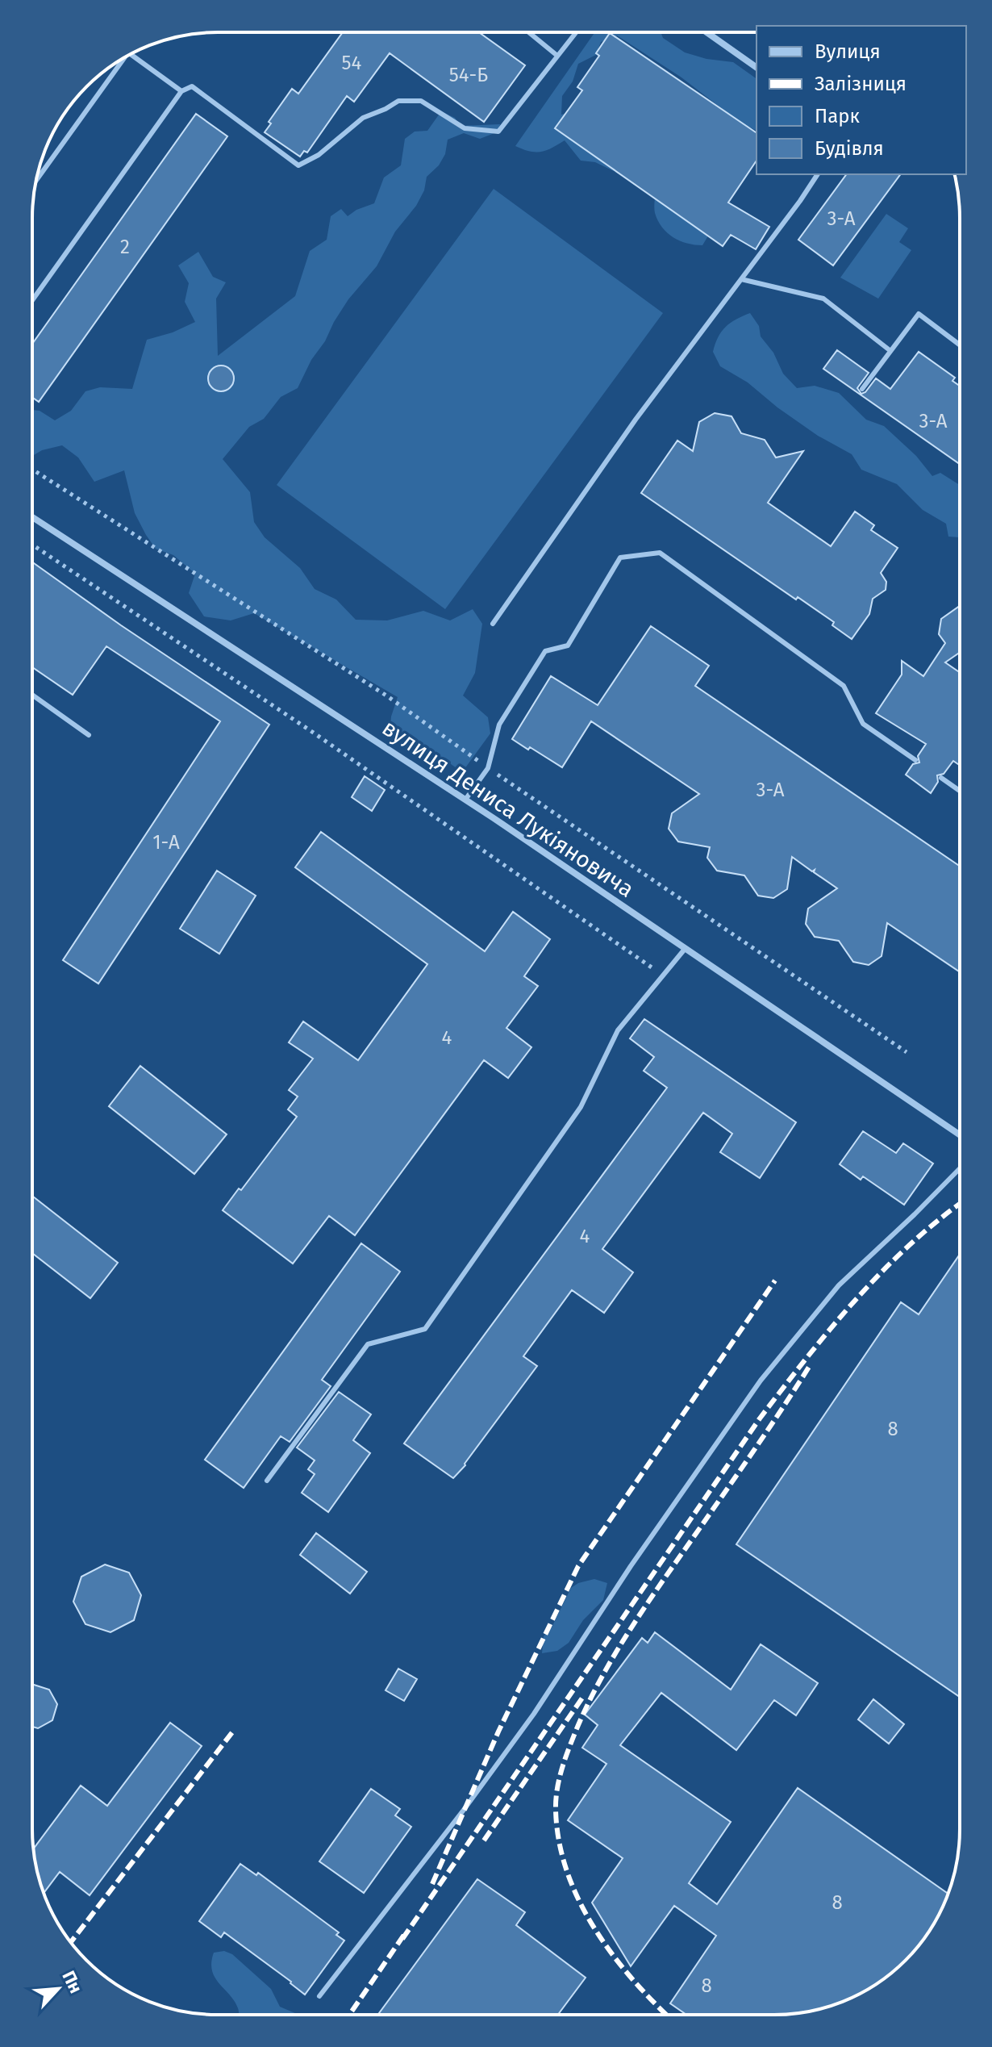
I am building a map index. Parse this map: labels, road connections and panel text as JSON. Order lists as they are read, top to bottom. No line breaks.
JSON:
{"streets":{"street":["вулиця Дениса Лукіяновича"]},"house_numbers":["54","54-Б","3-А","2","3-А","3-А","1-А","4","4","8","8","8"],"legend":["Вулиця","Залізниця","Парк","Будівля"],"north":"top right"}
